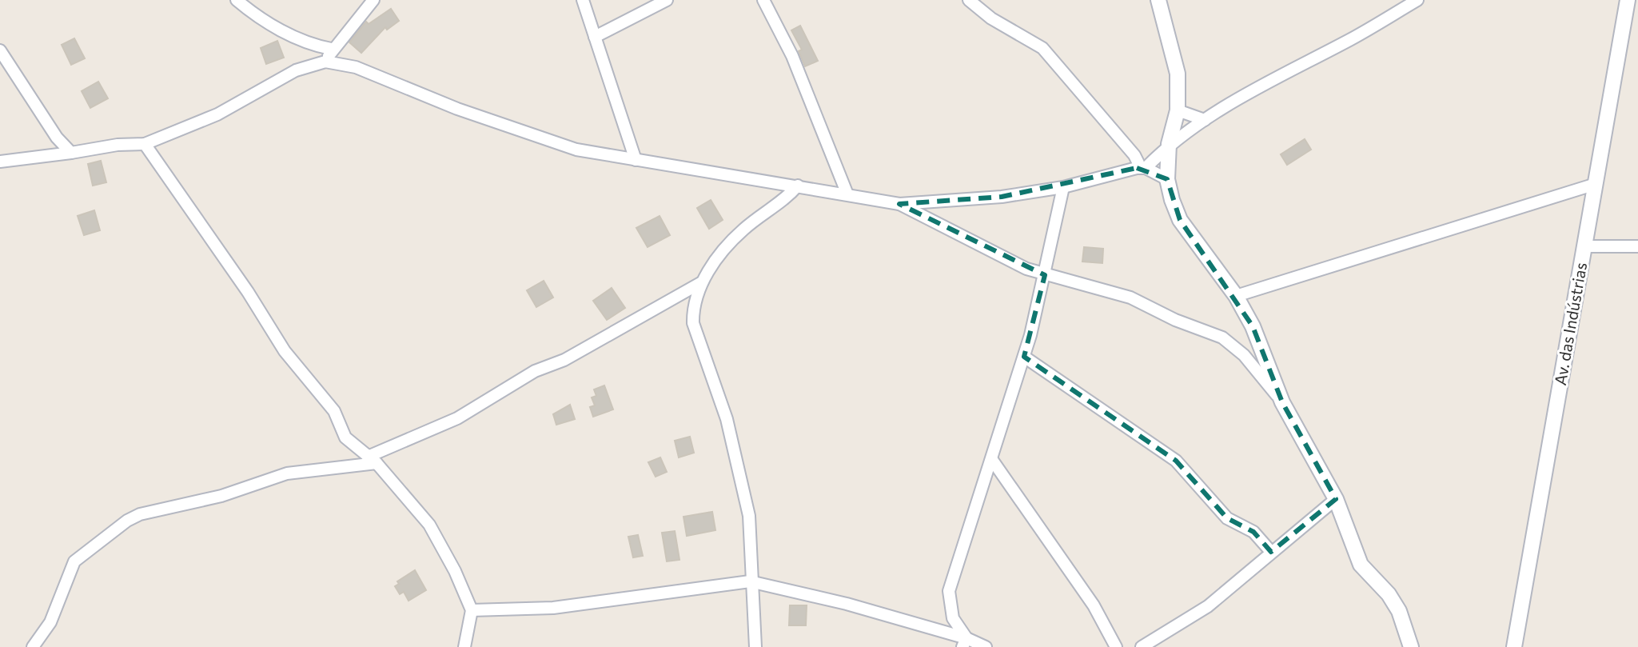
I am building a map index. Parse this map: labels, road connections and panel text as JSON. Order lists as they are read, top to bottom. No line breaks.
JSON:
{"streets":{"street":["Av. das Indústrias"]}}
